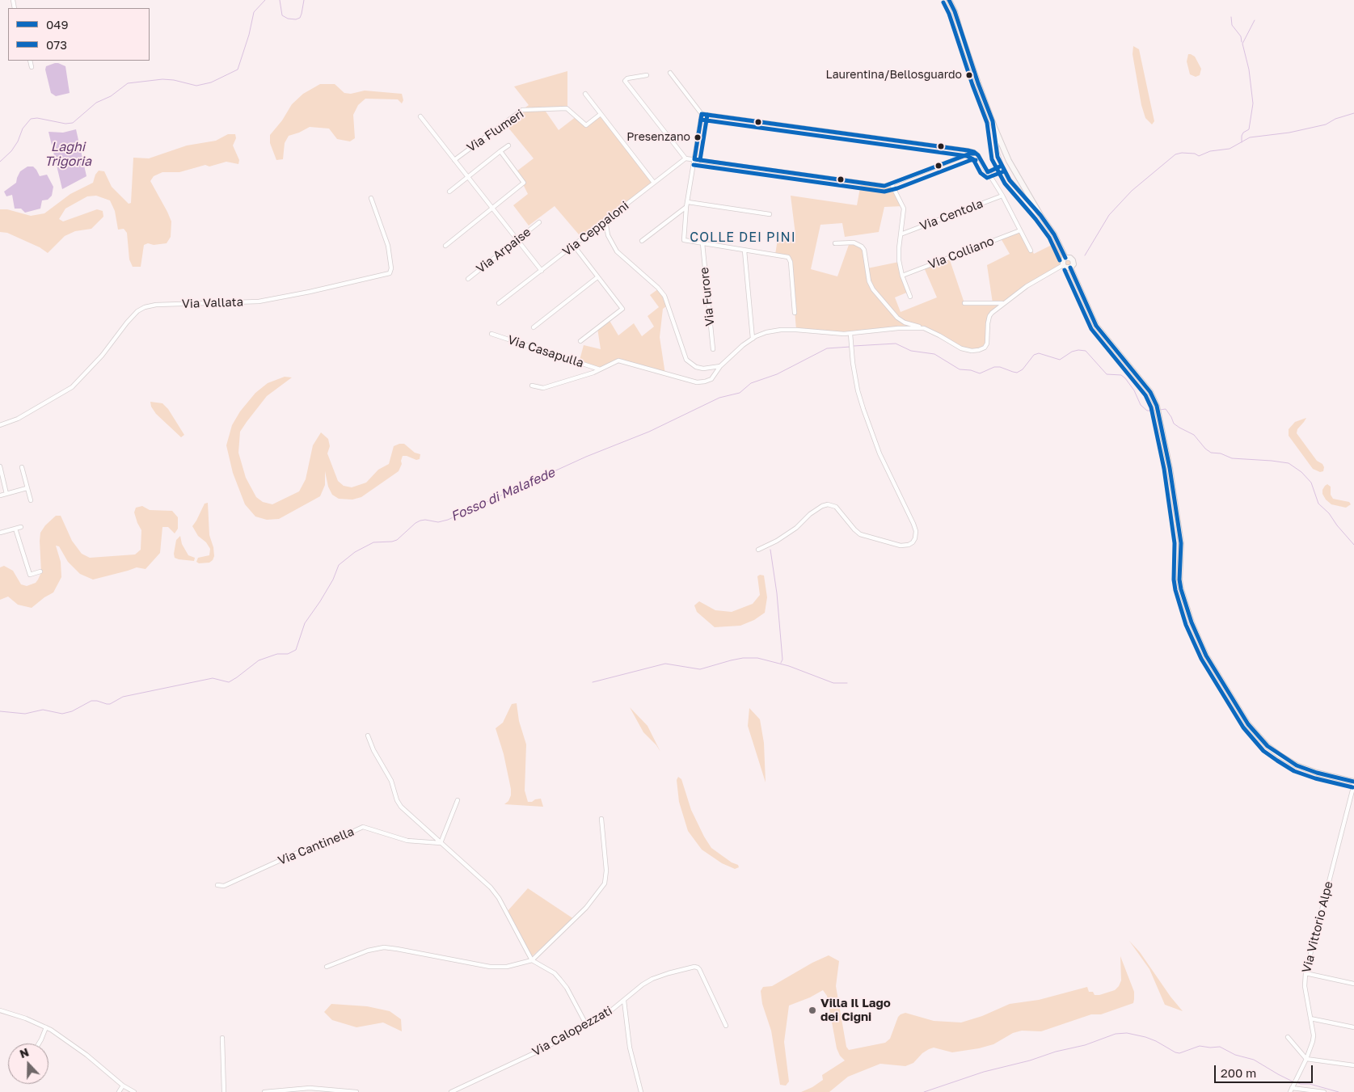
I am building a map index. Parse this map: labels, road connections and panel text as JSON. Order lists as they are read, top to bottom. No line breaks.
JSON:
{"streets":{"street":["Via Flumeri","Via Centola","Via Ceppaloni","Via Arpaise","Via Colliano","Via Furore","Via Vallata","Via Casapulla","Via Cantinella","Via Vittorio Alpe","Via Calopezzati"]},"districts":["COLLE DEI PINI"],"water":["Laghi Trigoria","Fosso di Malafede"],"places":["Laurentina/Bellosguardo","Presenzano","Villa Il Lago dei Cigni"],"lines":["transit line 049","transit line 073"],"legend":["049","073"],"scale_bar":"200 m","north":"top"}
